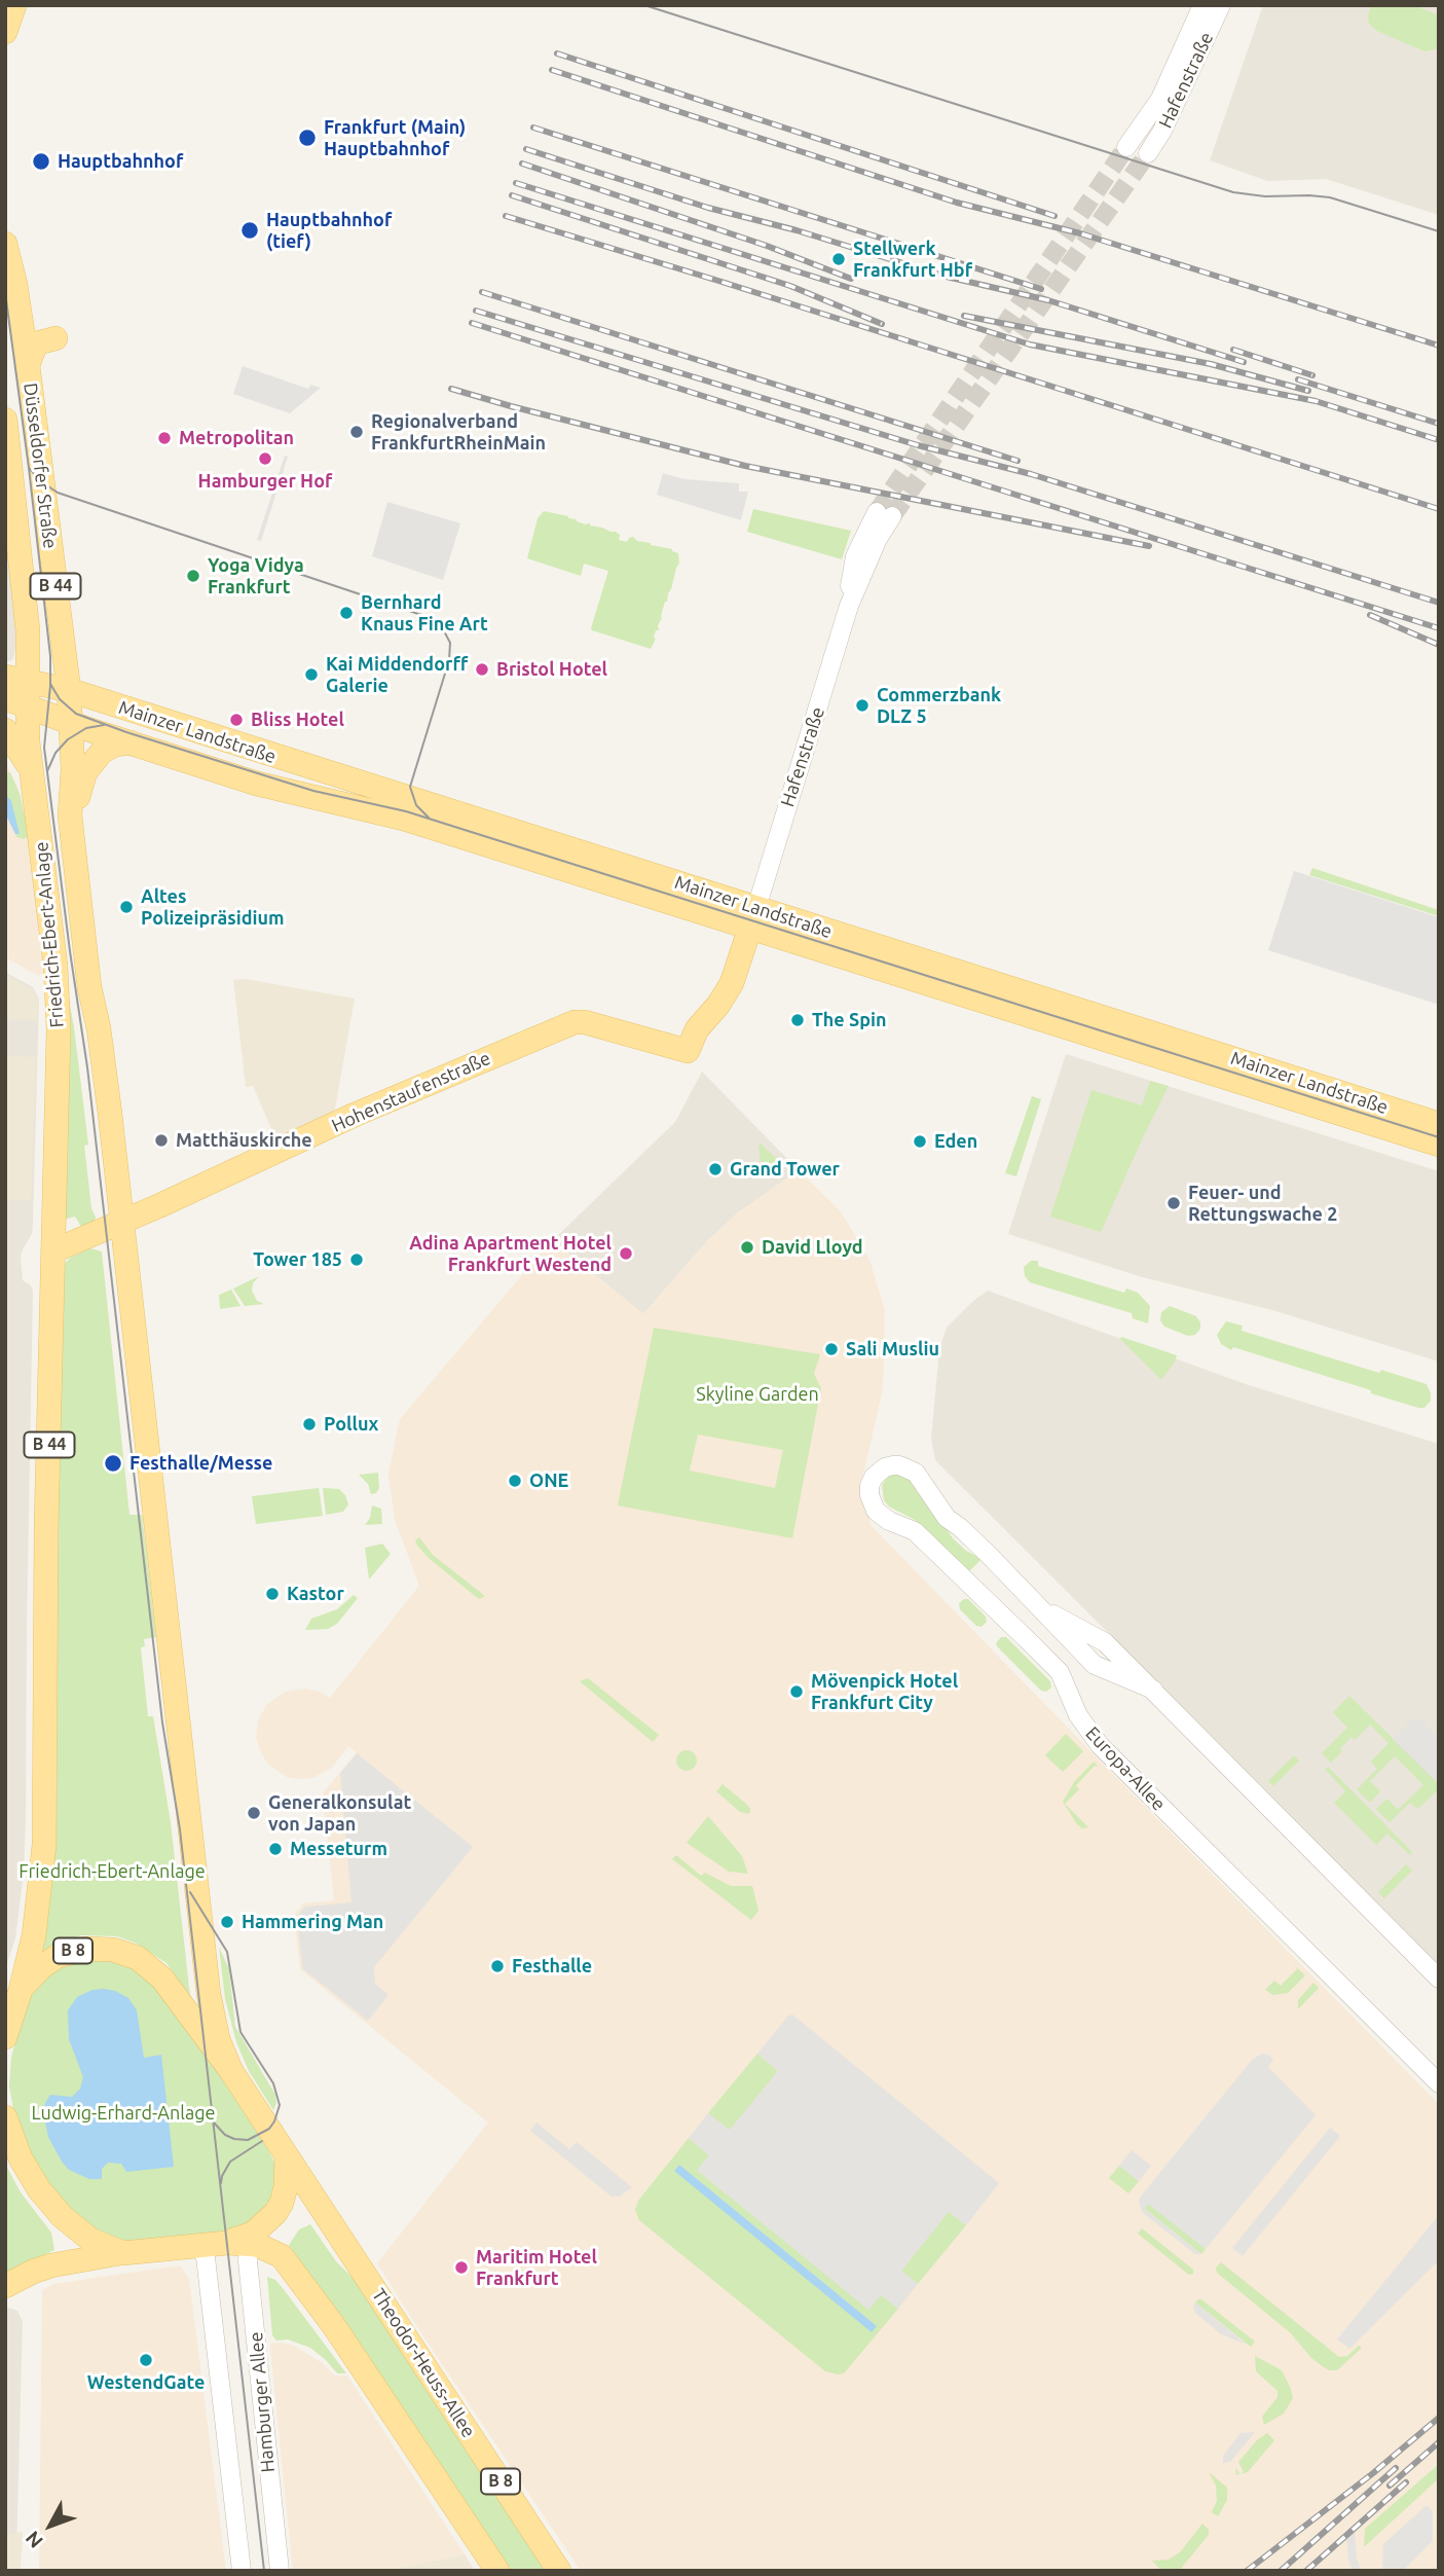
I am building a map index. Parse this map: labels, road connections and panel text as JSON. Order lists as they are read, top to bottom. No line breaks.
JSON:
{"streets":{"main road":["Düsseldorfer Straße","B 44","Mainzer Landstraße","Friedrich-Ebert-Anlage","Hohenstaufenstraße","B 8","Theodor-Heuss-Allee"],"street":["Hafenstraße","Europa-Allee","Hamburger Allee"]},"crossings":[["Hafenstraße","Mainzer Landstraße"],["Hafenstraße","Hohenstaufenstraße"],["Düsseldorfer Straße","B 44"],["Düsseldorfer Straße","Mainzer Landstraße"],["B 44","Mainzer Landstraße"],["B 44","Friedrich-Ebert-Anlage"],["Mainzer Landstraße","Friedrich-Ebert-Anlage"],["Mainzer Landstraße","Hohenstaufenstraße"],["Friedrich-Ebert-Anlage","Hohenstaufenstraße"],["Friedrich-Ebert-Anlage","B 8"],["B 8","Theodor-Heuss-Allee"]],"parks":["Skyline Garden","Friedrich-Ebert-Anlage","Ludwig-Erhard-Anlage"],"places":["Frankfurt (Main) Hauptbahnhof","Hauptbahnhof","Hauptbahnhof (tief)","Stellwerk Frankfurt Hbf","Regionalverband FrankfurtRheinMain","Metropolitan","Hamburger Hof","Yoga Vidya Frankfurt","Bernhard Knaus Fine Art","Bristol Hotel","Kai Middendorff Galerie","Commerzbank DLZ 5","Bliss Hotel","Altes Polizeipräsidium","The Spin","Matthäuskirche","Eden","Grand Tower","Feuer- und Rettungswache 2","David Lloyd","Adina Apartment Hotel Frankfurt Westend","Tower 185","Sali Musliu","Pollux","Festhalle/Messe","ONE","Kastor","Mövenpick Hotel Frankfurt City","Generalkonsulat von Japan","Messeturm","Hammering Man","Festhalle","Maritim Hotel Frankfurt","WestendGate"],"north":"bottom left"}
